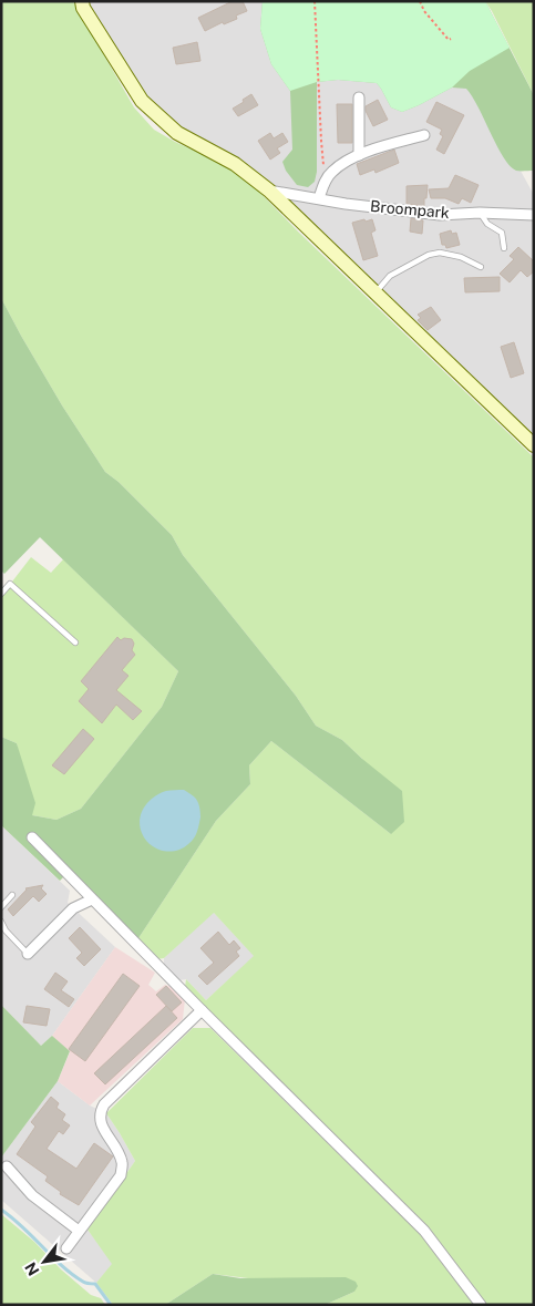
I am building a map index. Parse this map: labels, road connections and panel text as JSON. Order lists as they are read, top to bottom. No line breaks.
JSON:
{"streets":{"street":["Broompark"]},"north":"bottom left"}
